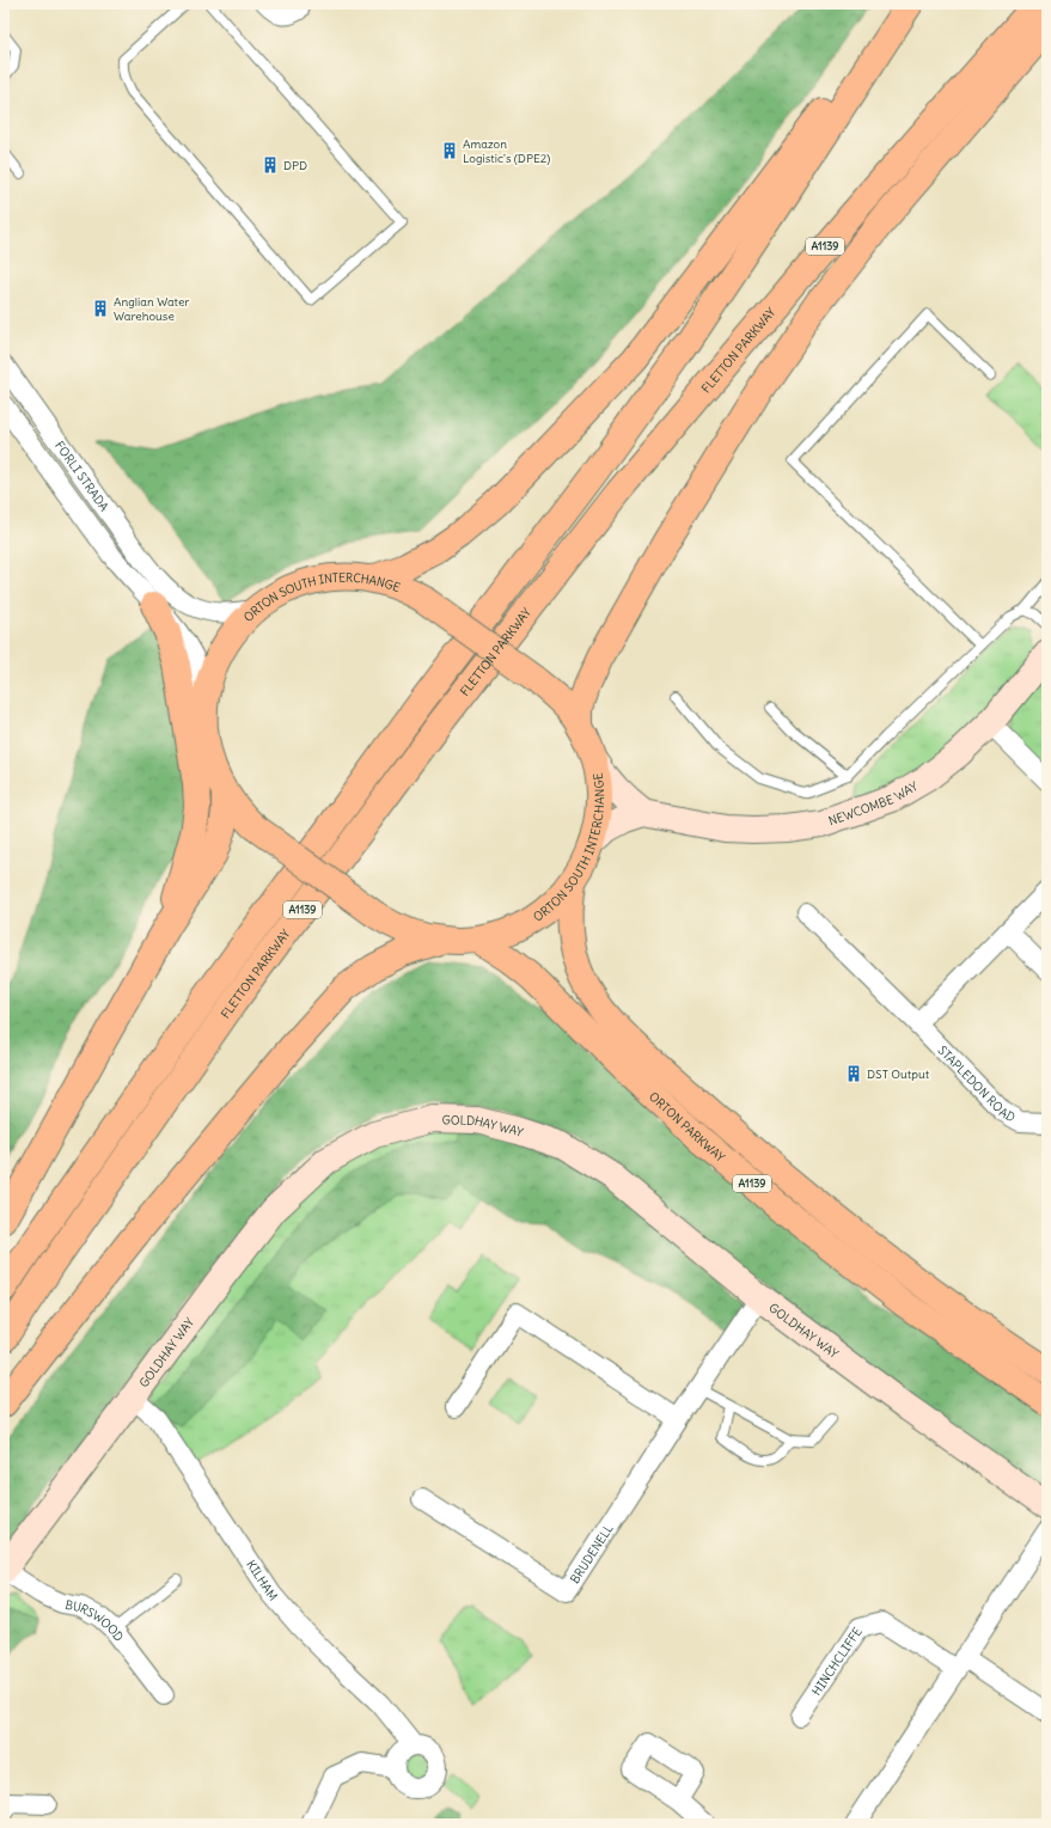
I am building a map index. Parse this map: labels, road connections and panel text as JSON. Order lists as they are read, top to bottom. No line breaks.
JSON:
{"streets":{"main road":["A1139","FLETTON PARKWAY","ORTON SOUTH INTERCHANGE","ORTON PARKWAY"],"street":["FORLI STRADA","NEWCOMBE WAY","STAPLEDON ROAD","GOLDHAY WAY","BRUDENELL","KILHAM","BURSWOOD","HINCHCLIFFE"]},"crossings":[["A1139","ORTON SOUTH INTERCHANGE"],["ORTON SOUTH INTERCHANGE","NEWCOMBE WAY"],["ORTON SOUTH INTERCHANGE","ORTON PARKWAY"],["GOLDHAY WAY","BRUDENELL"],["GOLDHAY WAY","KILHAM"],["GOLDHAY WAY","BURSWOOD"]],"places":{"building":["Amazon Logistic's (DPE2)","DPD","Anglian Water Warehouse","DST Output"]}}
